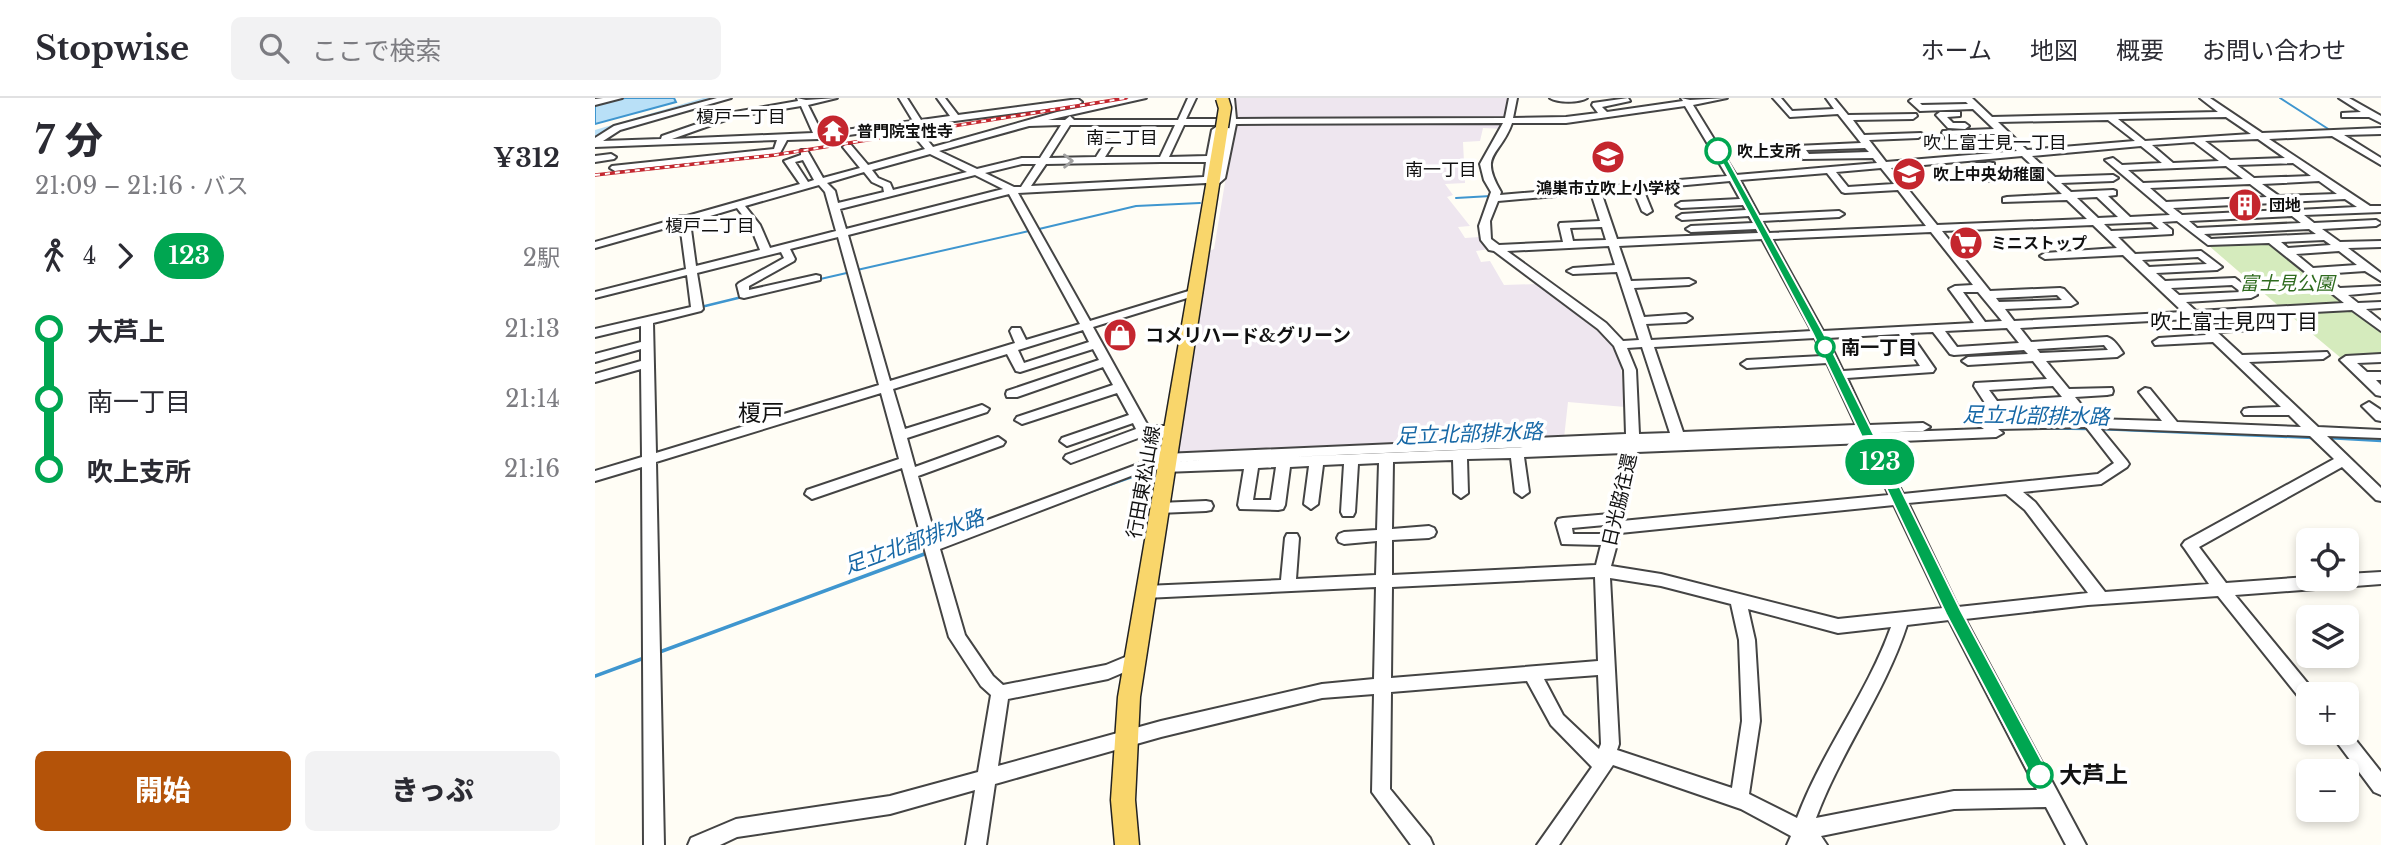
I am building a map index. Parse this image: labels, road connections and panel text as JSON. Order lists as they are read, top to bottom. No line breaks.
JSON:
{"streets":{"main road":["行田東松山線"],"street":["日光脇往還"]},"districts":["榎戸一丁目","南二丁目","吹上富士見一丁目","南一丁目","榎戸二丁目","吹上富士見四丁目","榎戸"],"water":["足立北部排水路"],"parks":["富士見公園"],"places":{"temple":["普門院宝性寺"],"other":["吹上支所","南一丁目","大芦上"],"school or university":["鴻巣市立吹上小学校","吹上中央幼稚園"],"building":["団地"],"supermarket":["ミニストップ"],"shop":["コメリハード&グリーン"]},"lines":["bus line 123"],"page":{"header":"Stopwise","search":"ここで検索","nav":["ホーム","地図","概要","お問い合わせ"],"heading":["7 分","21:09 – 21:16 · バス","¥312"],"on_map":"123","legs":["4","123","2駅"],"list":[{"name":"大芦上","value":"21:13"},{"name":"南一丁目","value":"21:14"},{"name":"吹上支所","value":"21:16"}],"map_buttons":["+","−"],"buttons":["開始","きっぷ"]}}
